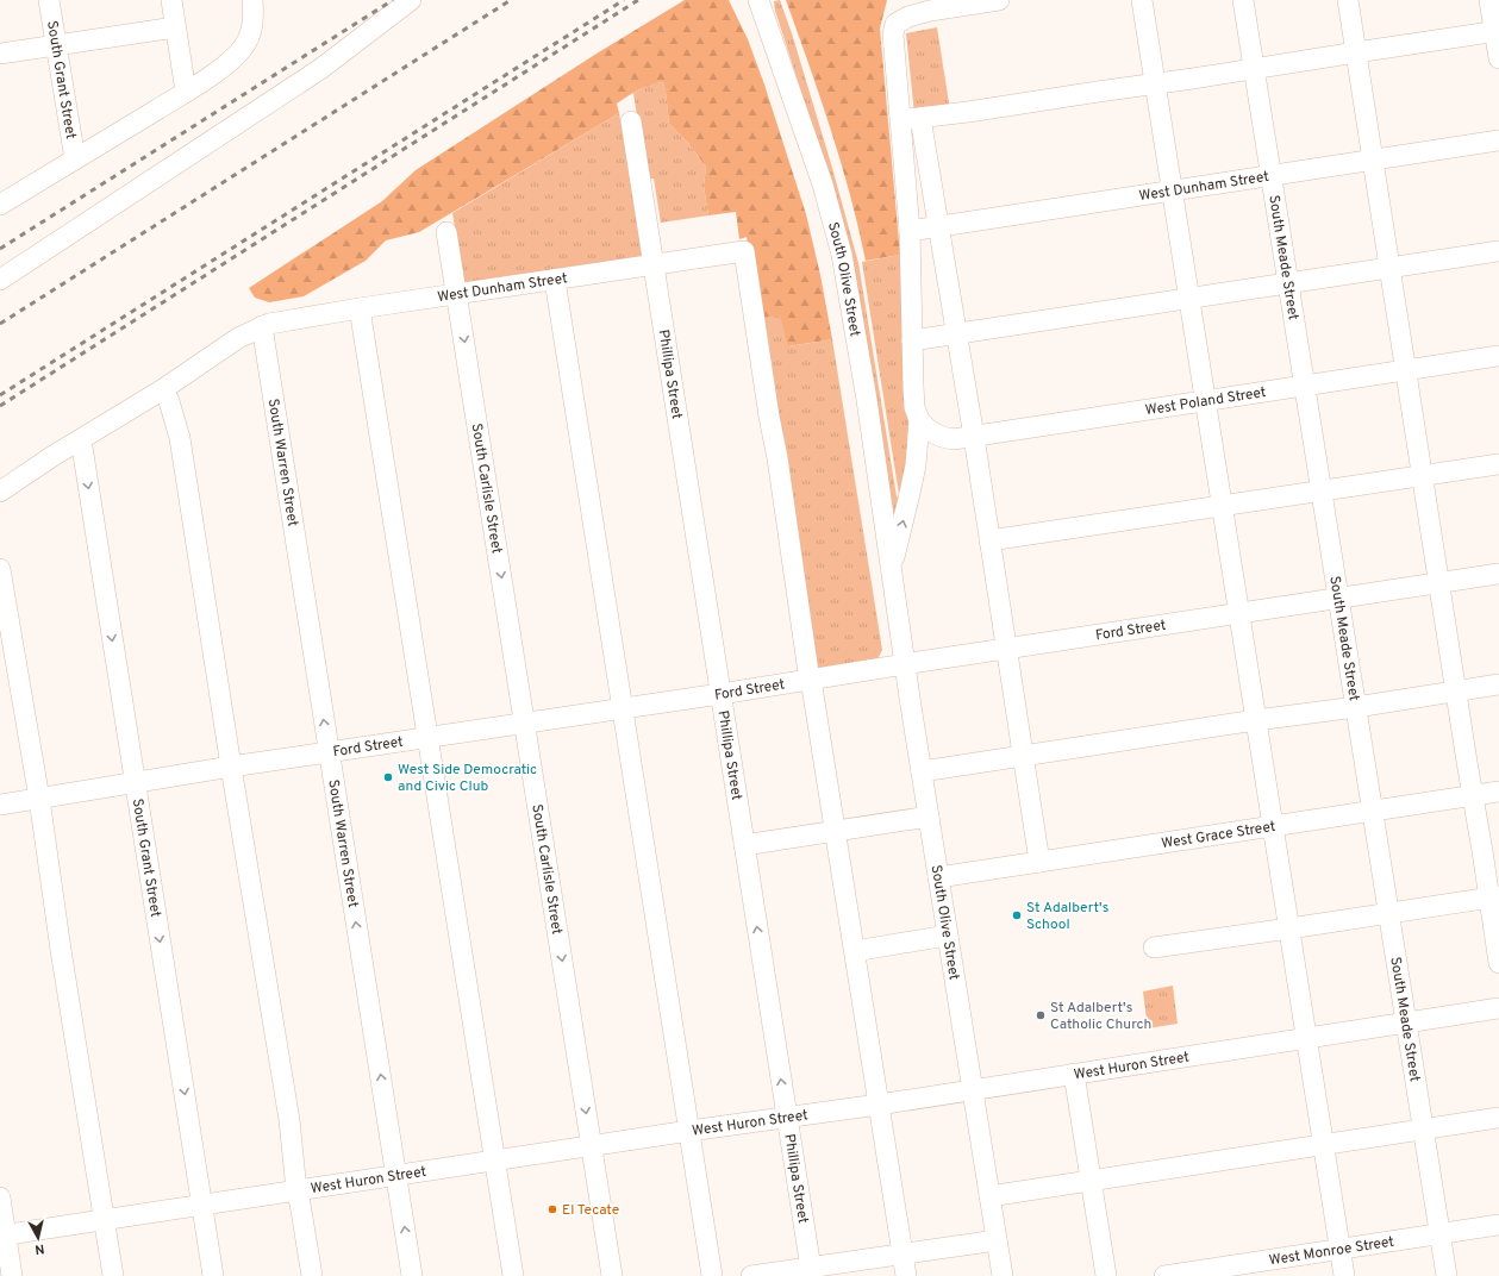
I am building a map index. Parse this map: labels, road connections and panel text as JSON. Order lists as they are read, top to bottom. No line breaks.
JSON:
{"streets":{"street":["South Grant Street","West Dunham Street","South Meade Street","South Olive Street","Phillipa Street","West Poland Street","South Warren Street","South Carlisle Street","Ford Street","West Grace Street","West Huron Street","West Monroe Street"]},"crossings":[["South Grant Street","West Dunham Street"],["South Grant Street","Ford Street"],["South Grant Street","West Huron Street"],["West Dunham Street","South Meade Street"],["West Dunham Street","South Olive Street"],["West Dunham Street","Phillipa Street"],["West Dunham Street","South Warren Street"],["West Dunham Street","South Carlisle Street"],["West Dunham Street","Ford Street"],["South Meade Street","West Poland Street"],["South Meade Street","Ford Street"],["South Meade Street","West Grace Street"],["South Meade Street","West Huron Street"],["South Meade Street","West Monroe Street"],["South Olive Street","West Poland Street"],["South Olive Street","Ford Street"],["South Olive Street","West Grace Street"],["South Olive Street","West Huron Street"],["Phillipa Street","Ford Street"],["Phillipa Street","West Huron Street"],["South Warren Street","Ford Street"],["South Warren Street","West Huron Street"],["South Carlisle Street","Ford Street"],["South Carlisle Street","West Huron Street"]],"places":["West Side Democratic and Civic Club","St Adalbert's School","St Adalbert's Catholic Church","El Tecate"],"north":"bottom"}
